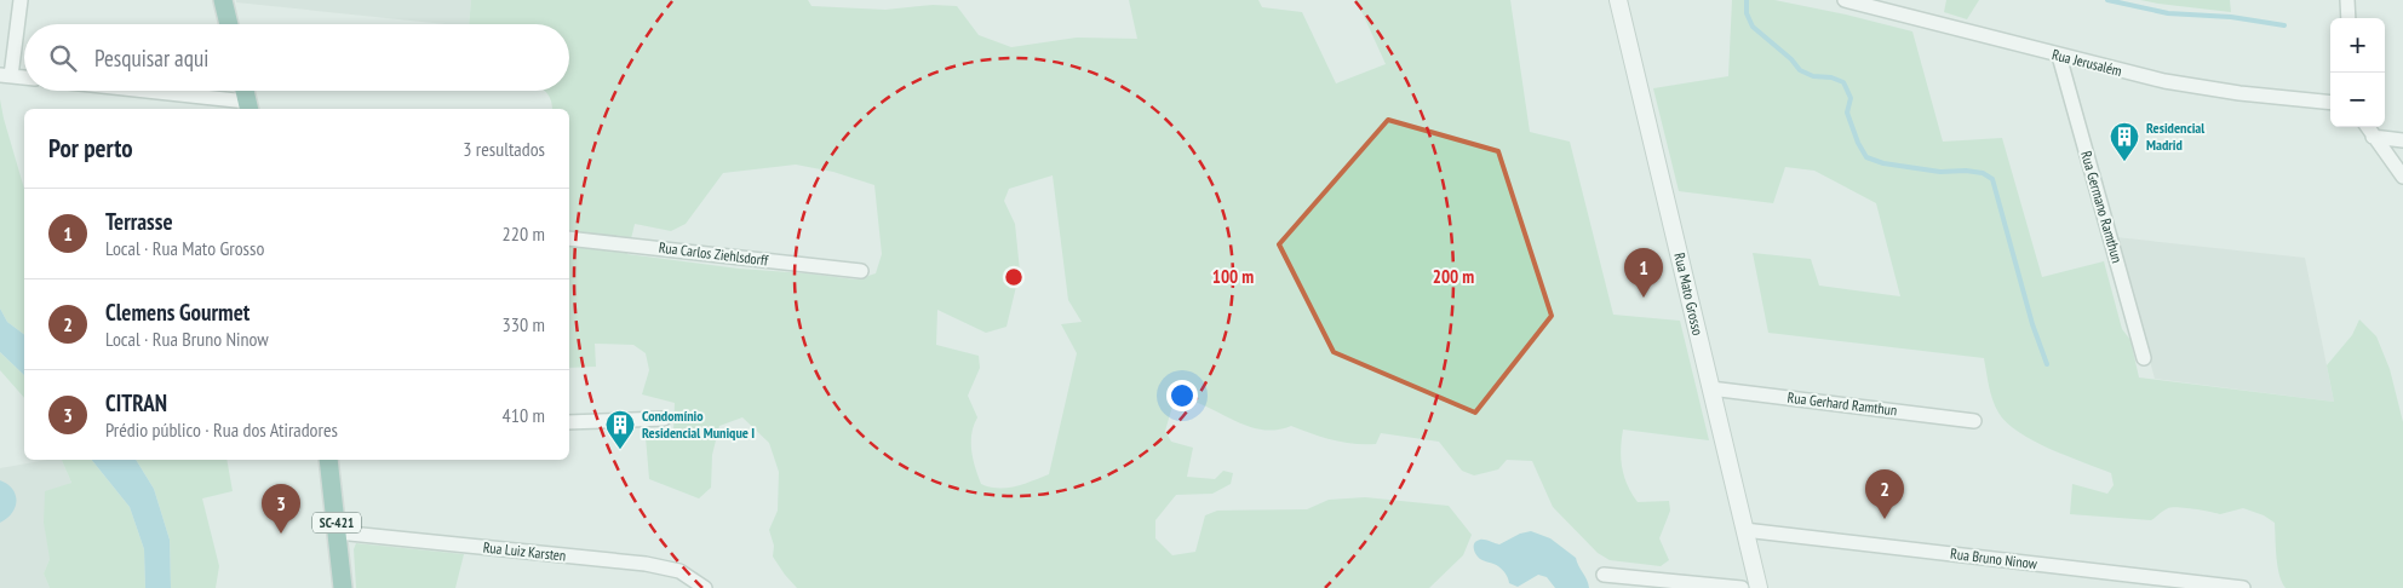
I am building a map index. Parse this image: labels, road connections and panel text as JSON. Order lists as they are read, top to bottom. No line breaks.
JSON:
{"streets":{"main road":["SC-421"],"street":["Rua Jerusalém","Rua Germano Ramthun","Rua Carlos Ziehlsdorff","Rua Mato Grosso","Rua Gerhard Ramthun","Rua Luiz Karsten","Rua Bruno Ninow"]},"crossings":[["Rua Jerusalém","Rua Germano Ramthun"],["Rua Mato Grosso","Rua Gerhard Ramthun"],["Rua Mato Grosso","Rua Bruno Ninow"],["SC-421","Rua Luiz Karsten"]],"places":{"building":["Residencial Madrid","Condomínio Residencial Munique I"]},"page":{"map_buttons":["+","−"],"search":"Pesquisar aqui","heading":["Por perto","3 resultados"],"list":[{"mark":"1","name":"Terrasse","note":"Local · Rua Mato Grosso","value":"220 m"},{"mark":"2","name":"Clemens Gourmet","note":"Local · Rua Bruno Ninow","value":"330 m"},{"mark":"3","name":"CITRAN","note":"Prédio público · Rua dos Atiradores","value":"410 m"}],"pins":["1","2","3"]},"rings":["100 m","200 m"]}
